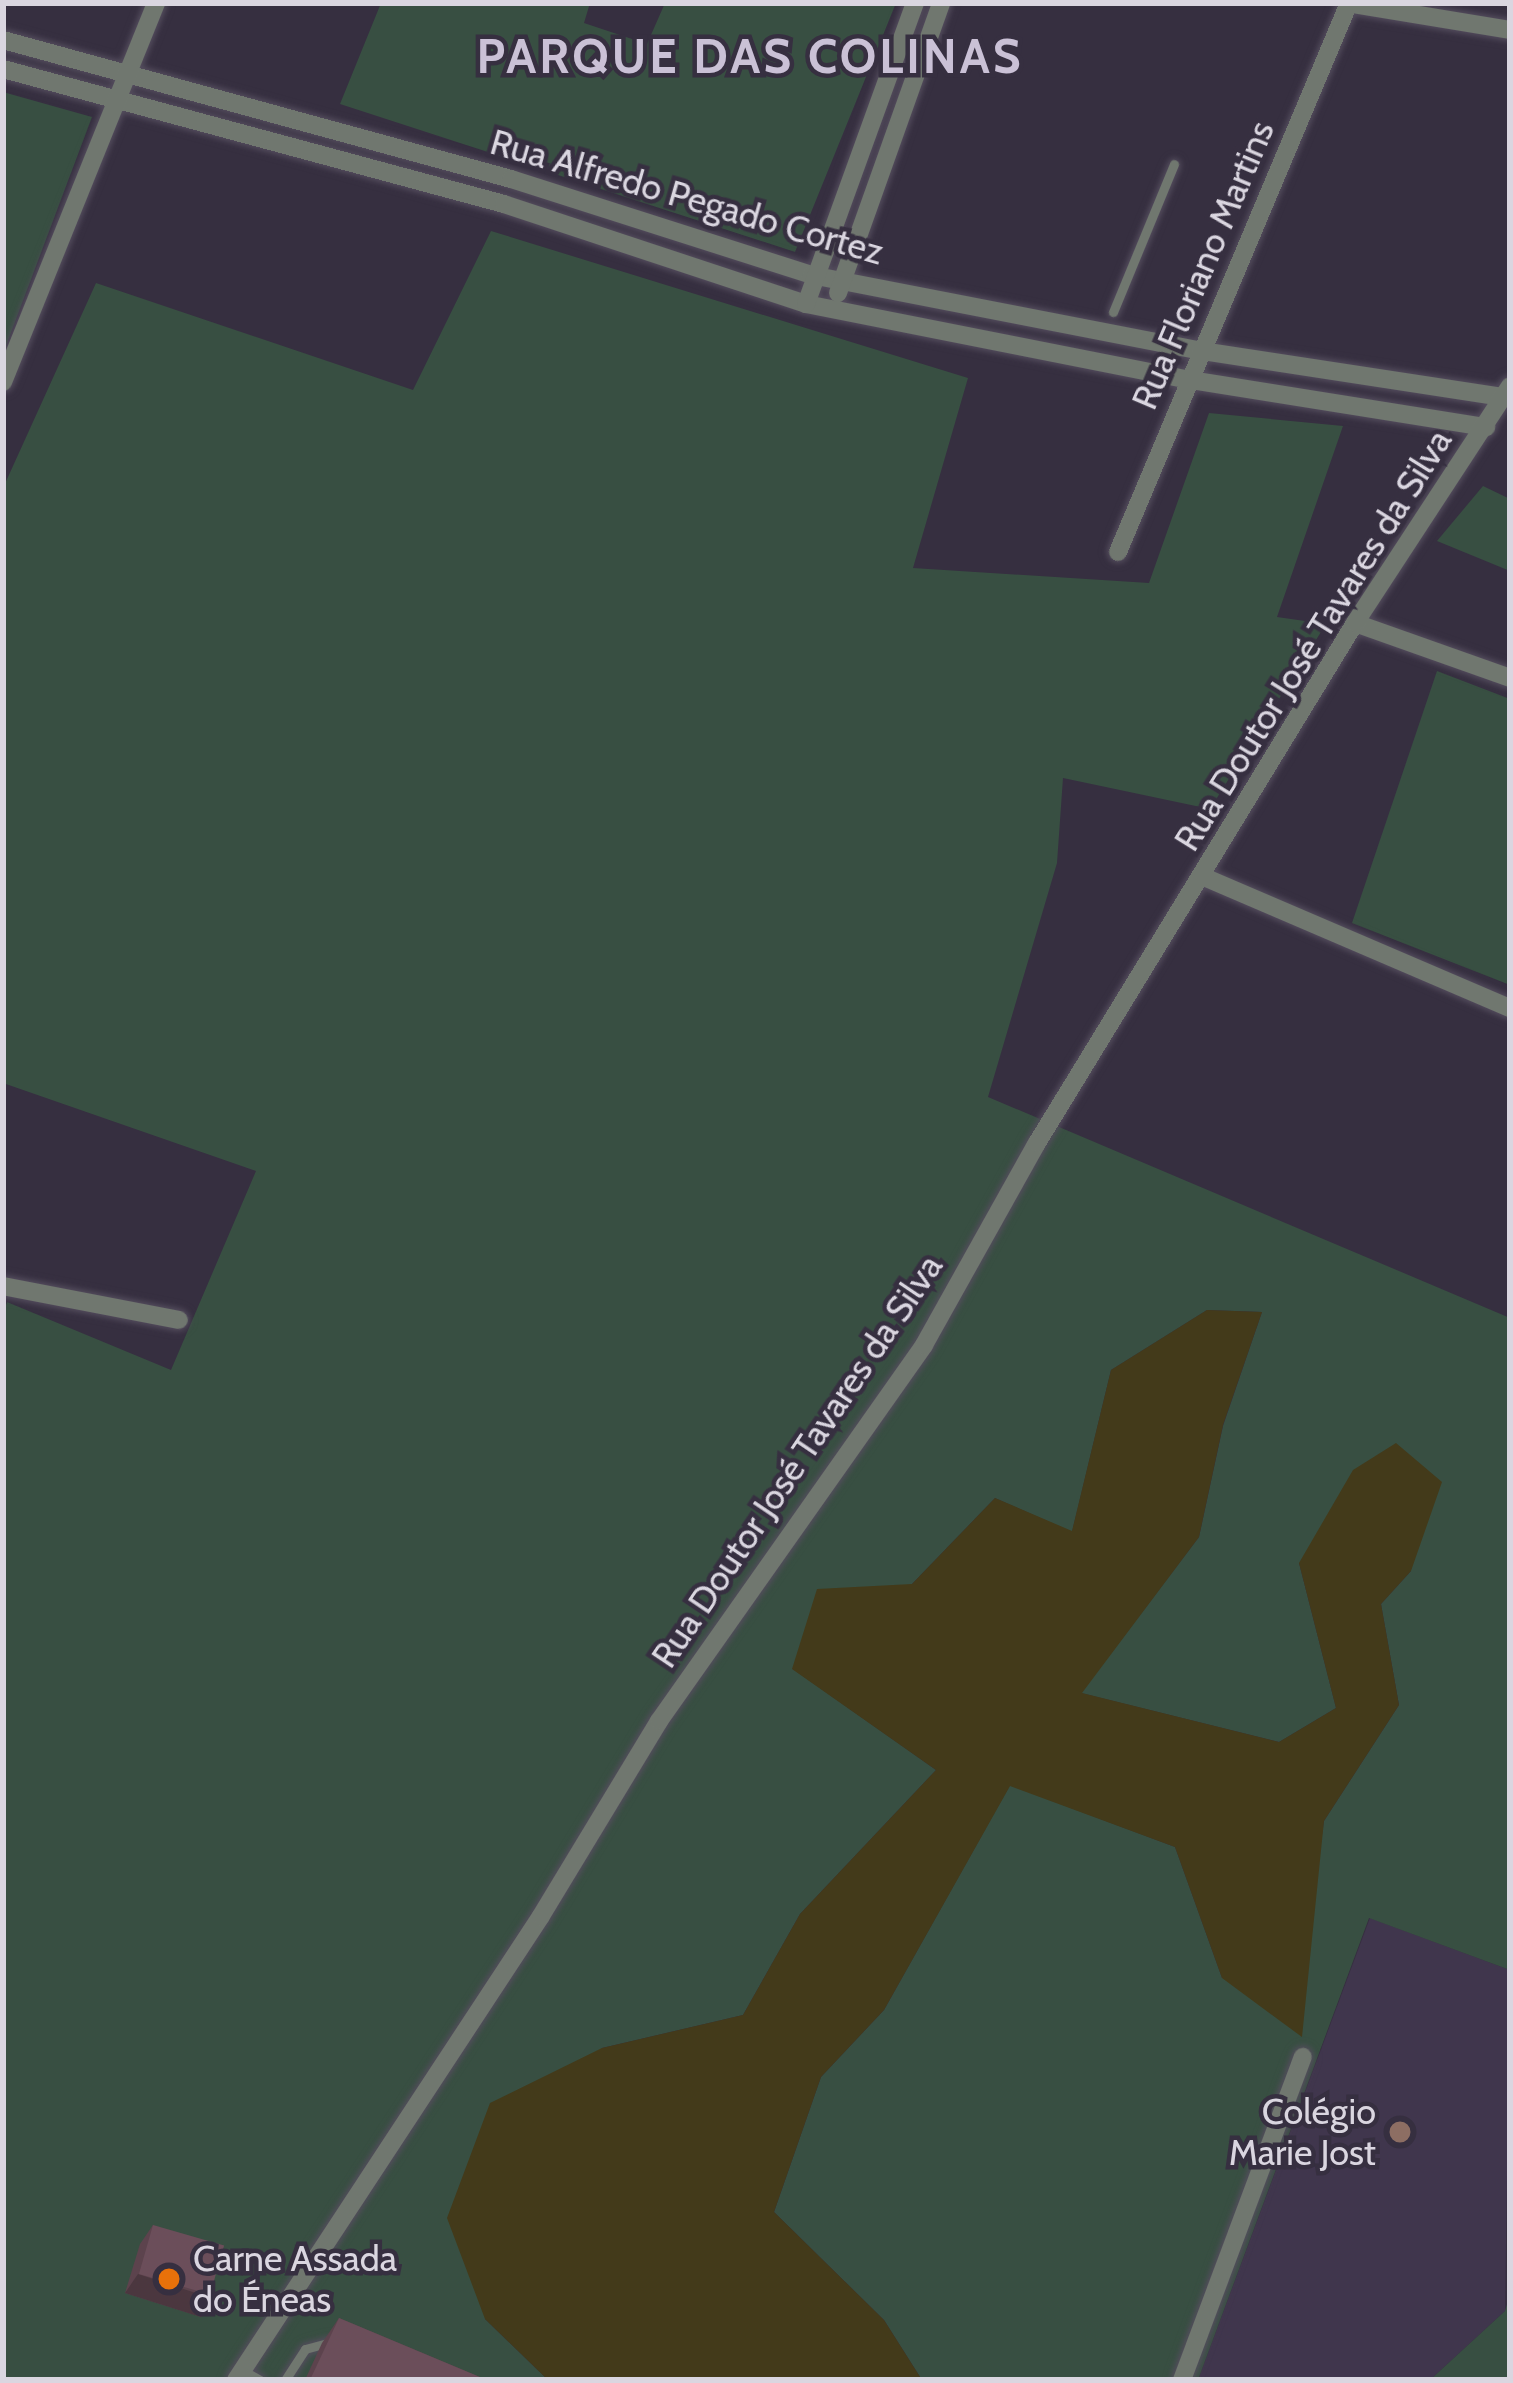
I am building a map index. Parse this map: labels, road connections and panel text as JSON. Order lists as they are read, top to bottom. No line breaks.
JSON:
{"streets":{"street":["Rua Alfredo Pegado Cortez","Rua Floriano Martins","Rua Doutor José Tavares da Silva"]},"crossings":[["Rua Alfredo Pegado Cortez","Rua Floriano Martins"],["Rua Alfredo Pegado Cortez","Rua Doutor José Tavares da Silva"]],"districts":["PARQUE DAS COLINAS"],"places":["Colégio Marie Jost","Carne Assada do Éneas"]}
